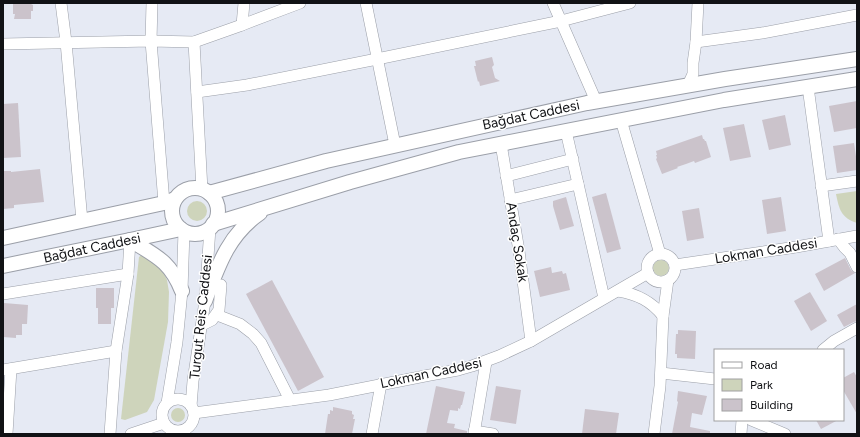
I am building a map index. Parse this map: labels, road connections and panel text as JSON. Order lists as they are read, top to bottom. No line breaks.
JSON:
{"streets":{"main road":["Bağdat Caddesi"],"street":["Andaç Sokak","Lokman Caddesi","Turgut Reis Caddesi"]},"crossings":[["Bağdat Caddesi","Andaç Sokak"],["Bağdat Caddesi","Turgut Reis Caddesi"],["Andaç Sokak","Lokman Caddesi"],["Lokman Caddesi","Turgut Reis Caddesi"]],"legend":["Road","Park","Building"]}
